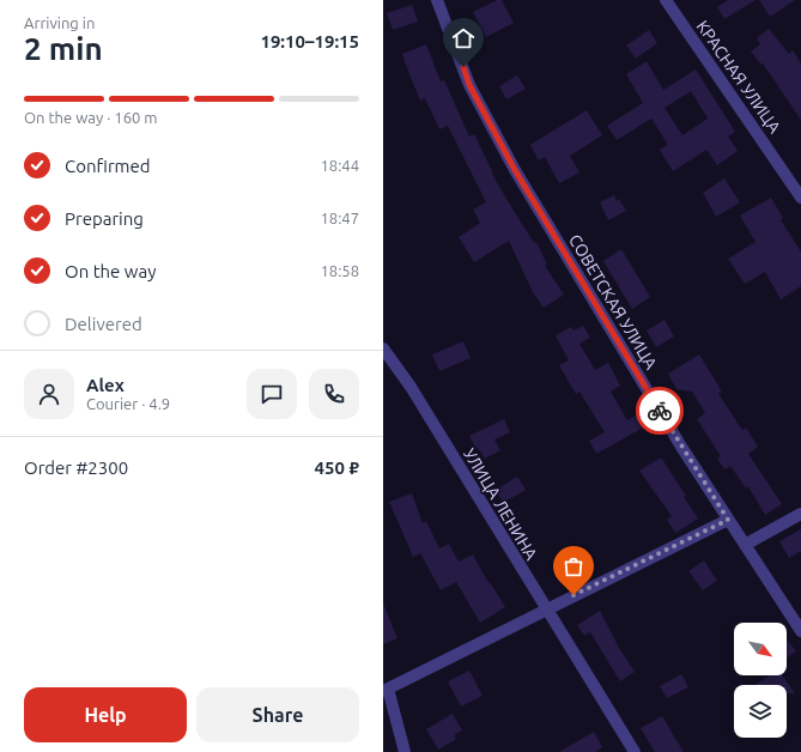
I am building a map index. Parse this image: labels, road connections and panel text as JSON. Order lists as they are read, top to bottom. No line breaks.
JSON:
{"streets":{"street":["КРАСНАЯ УЛИЦА","СОВЕТСКАЯ УЛИЦА","УЛИЦА ЛЕНИНА"]},"north":"bottom right","page":{"heading":["2 min","Arriving in","19:10–19:15"],"panel":["Alex","Courier · 4.9","Order #2300","450 ₽"],"bar":"On the way · 160 m","list":[["Confirmed","18:44"],["Preparing","18:47"],["On the way","18:58"],"Delivered"],"buttons":["Help","Share"]}}
